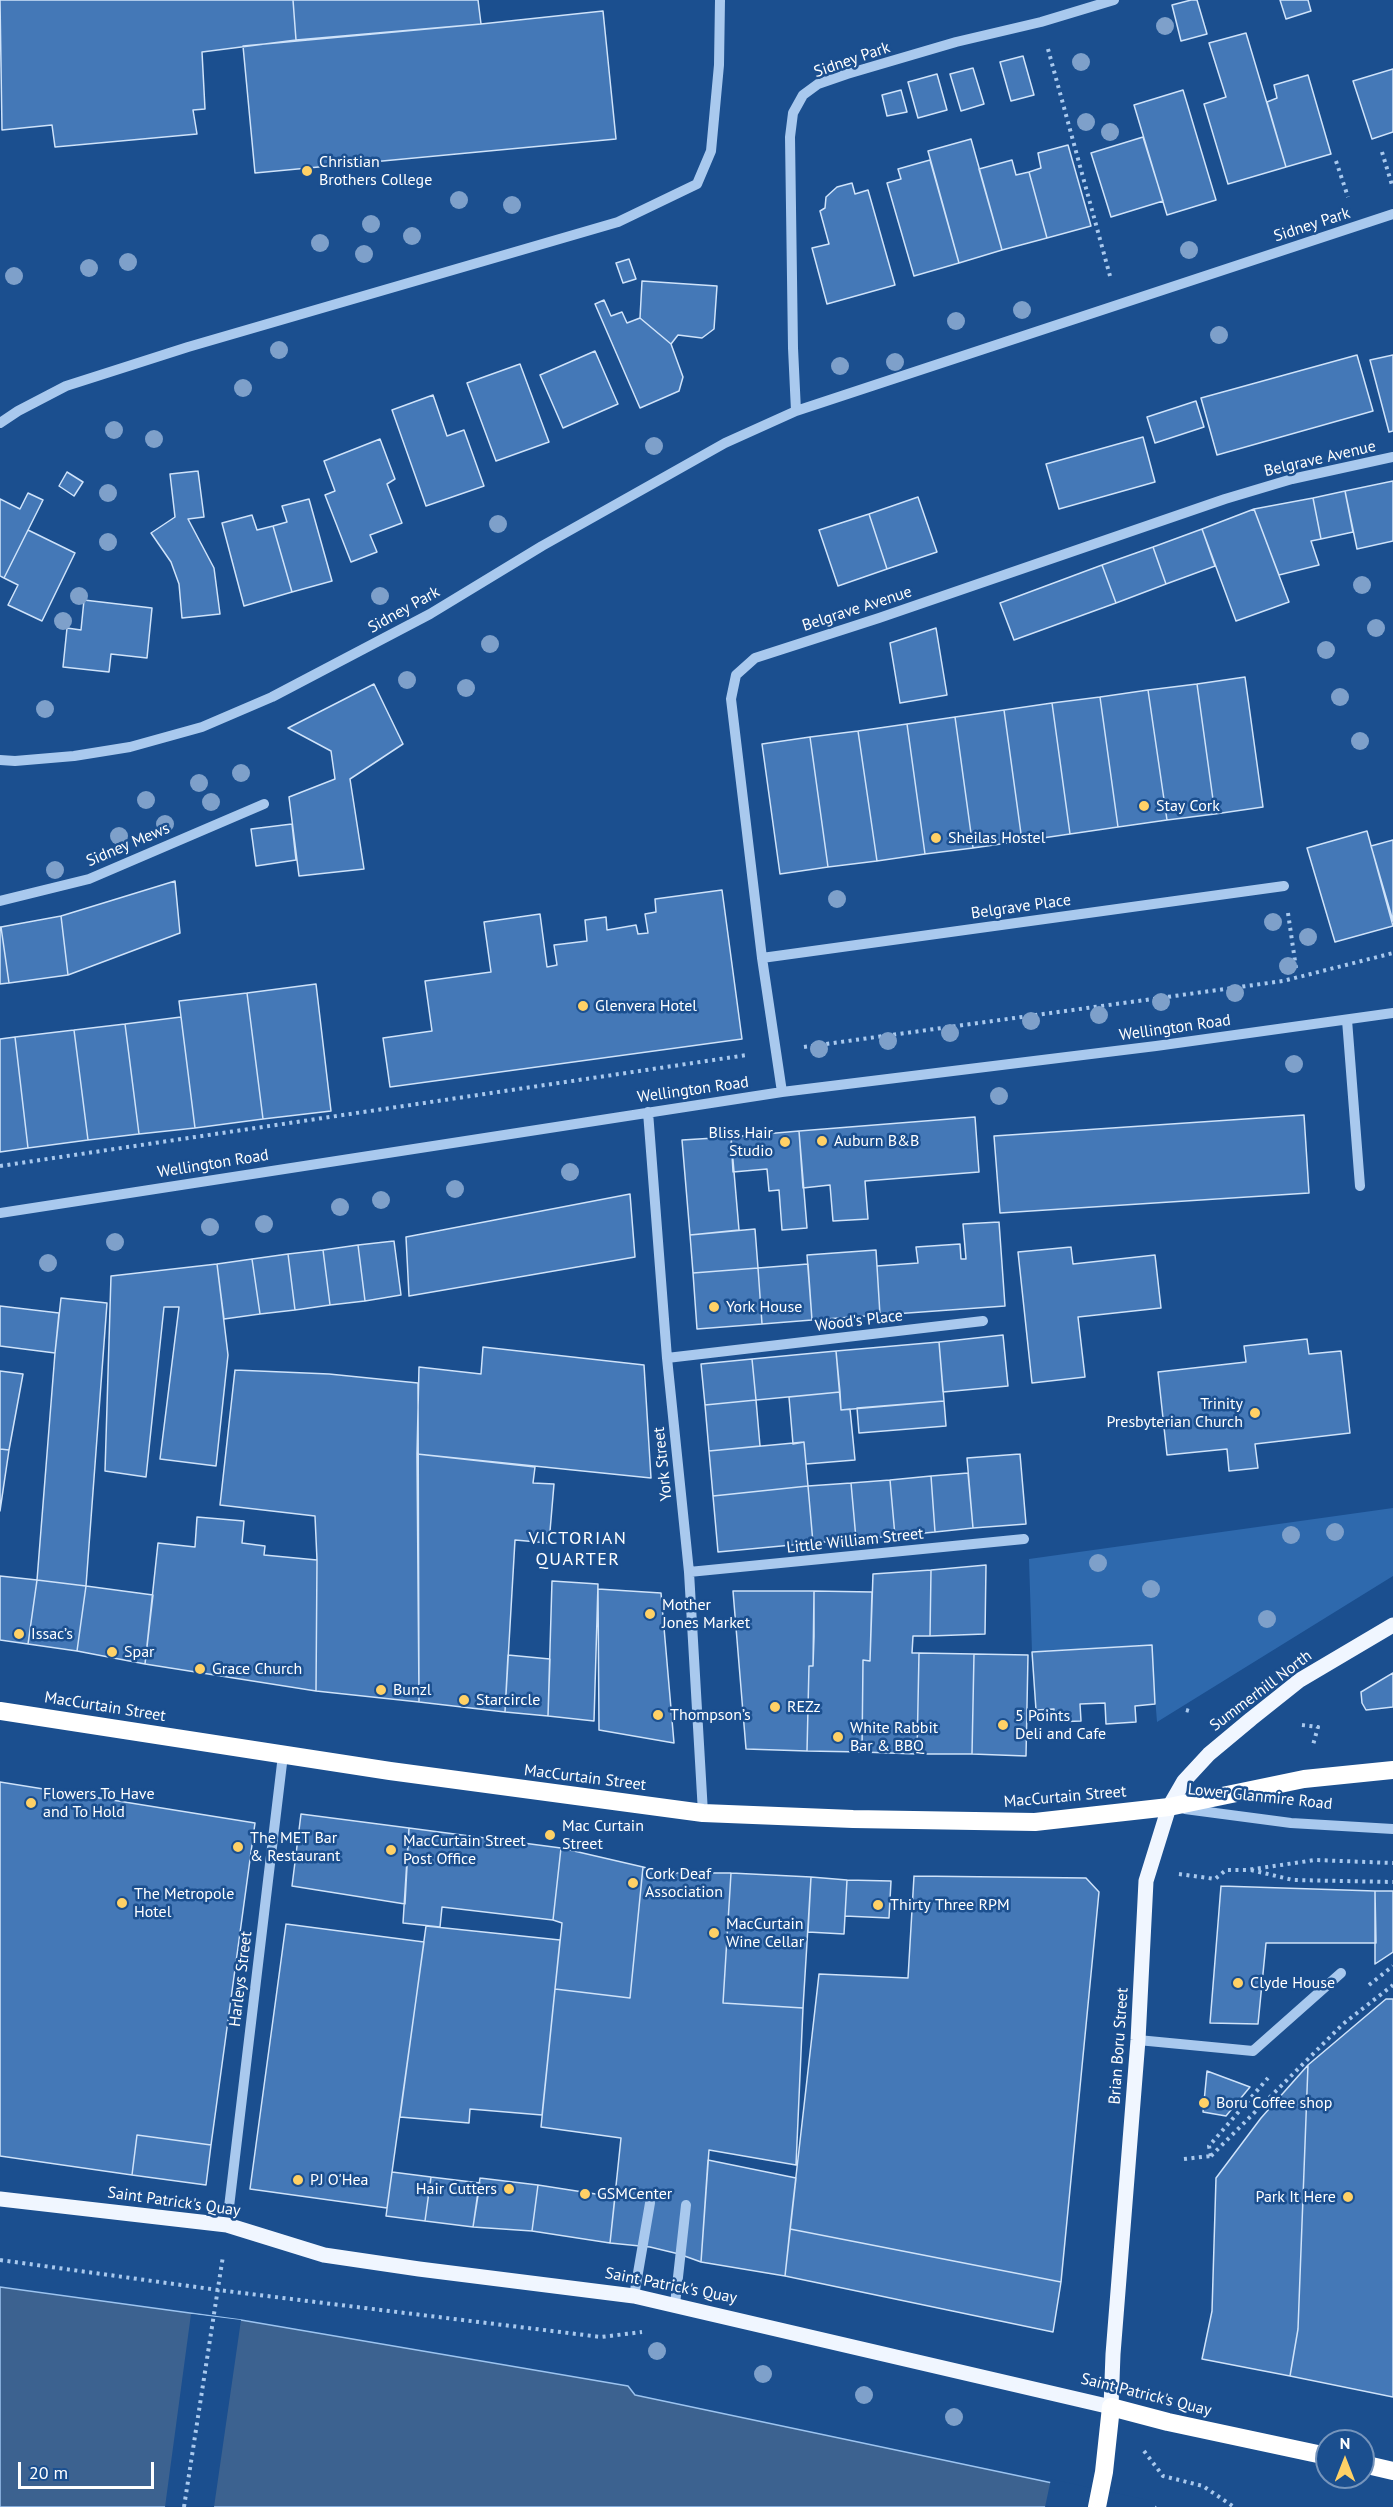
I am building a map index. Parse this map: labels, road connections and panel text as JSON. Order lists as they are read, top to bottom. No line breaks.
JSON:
{"streets":{"highway":["MacCurtain Street","Lower Glanmire Road","Saint Patrick's Quay"],"main road":["Summerhill North","Brian Boru Street"],"street":["Sidney Park","Belgrave Avenue","Sidney Mews","Belgrave Place","Wellington Road","Wood's Place","York Street","Little William Street","Harleys Street"]},"crossings":[["Belgrave Avenue","Belgrave Place"],["Belgrave Avenue","Wellington Road"],["Wellington Road","York Street"],["Wood's Place","York Street"],["York Street","Little William Street"],["York Street","MacCurtain Street"],["Summerhill North","MacCurtain Street"],["Summerhill North","Lower Glanmire Road"],["Summerhill North","Brian Boru Street"],["MacCurtain Street","Lower Glanmire Road"],["MacCurtain Street","Harleys Street"],["MacCurtain Street","Brian Boru Street"],["Lower Glanmire Road","Brian Boru Street"],["Brian Boru Street","Saint Patrick's Quay"]],"districts":["VICTORIAN QUARTER"],"places":["Christian Brothers College","Stay Cork","Sheilas Hostel","Glenvera Hotel","Auburn B&B","Bliss Hair Studio","York House","Trinity Presbyterian Church","Mother Jones Market","Issac’s","Spar","Grace Church","Bunzl","Starcircle","REZz","Thompson’s","5 Points Deli and Cafe","White Rabbit Bar & BBQ","Flowers To Have and To Hold","Mac Curtain Street","The MET Bar & Restaurant","MacCurtain Street Post Office","Cork Deaf Association","The Metropole Hotel","Thirty Three RPM","MacCurtain Wine Cellar","Clyde House","Boru Coffee shop","PJ O'Hea","Hair Cutters","GSMCenter","Park It Here"],"scale_bar":"20 m","north":"top"}
